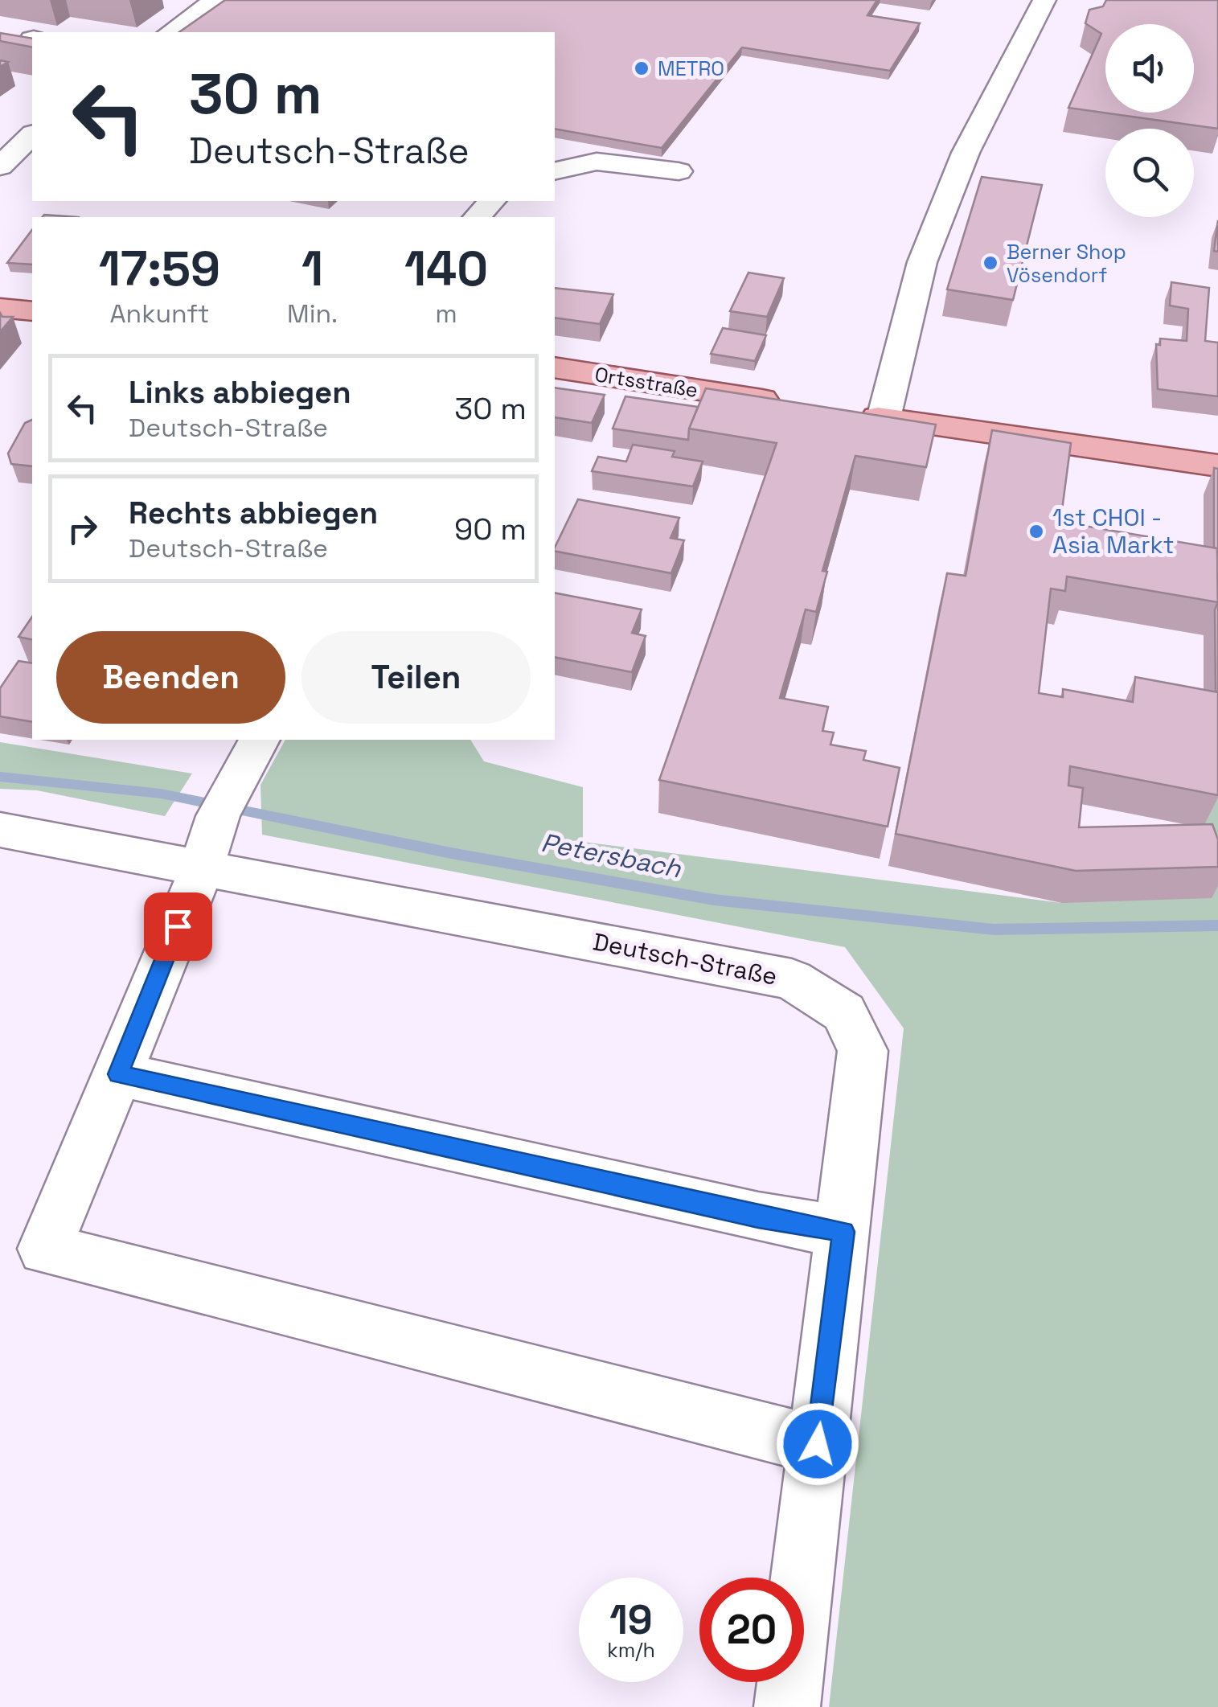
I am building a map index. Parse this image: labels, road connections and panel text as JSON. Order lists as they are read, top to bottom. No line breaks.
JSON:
{"streets":{"main road":["Ortsstraße"],"street":["Deutsch-Straße"]},"water":["Petersbach"],"places":["METRO","Berner Shop Vösendorf","1st CHOI - Asia Markt"],"page":{"turn":["30 m","Deutsch-Straße"],"eta":["17:59","Ankunft","1","Min.","140","m"],"list":[{"name":"Links abbiegen","note":"Deutsch-Straße","value":"30 m"},{"name":"Rechts abbiegen","note":"Deutsch-Straße","value":"90 m"}],"buttons":["Beenden","Teilen"],"speed":"19 km/h","limit":"20"}}
